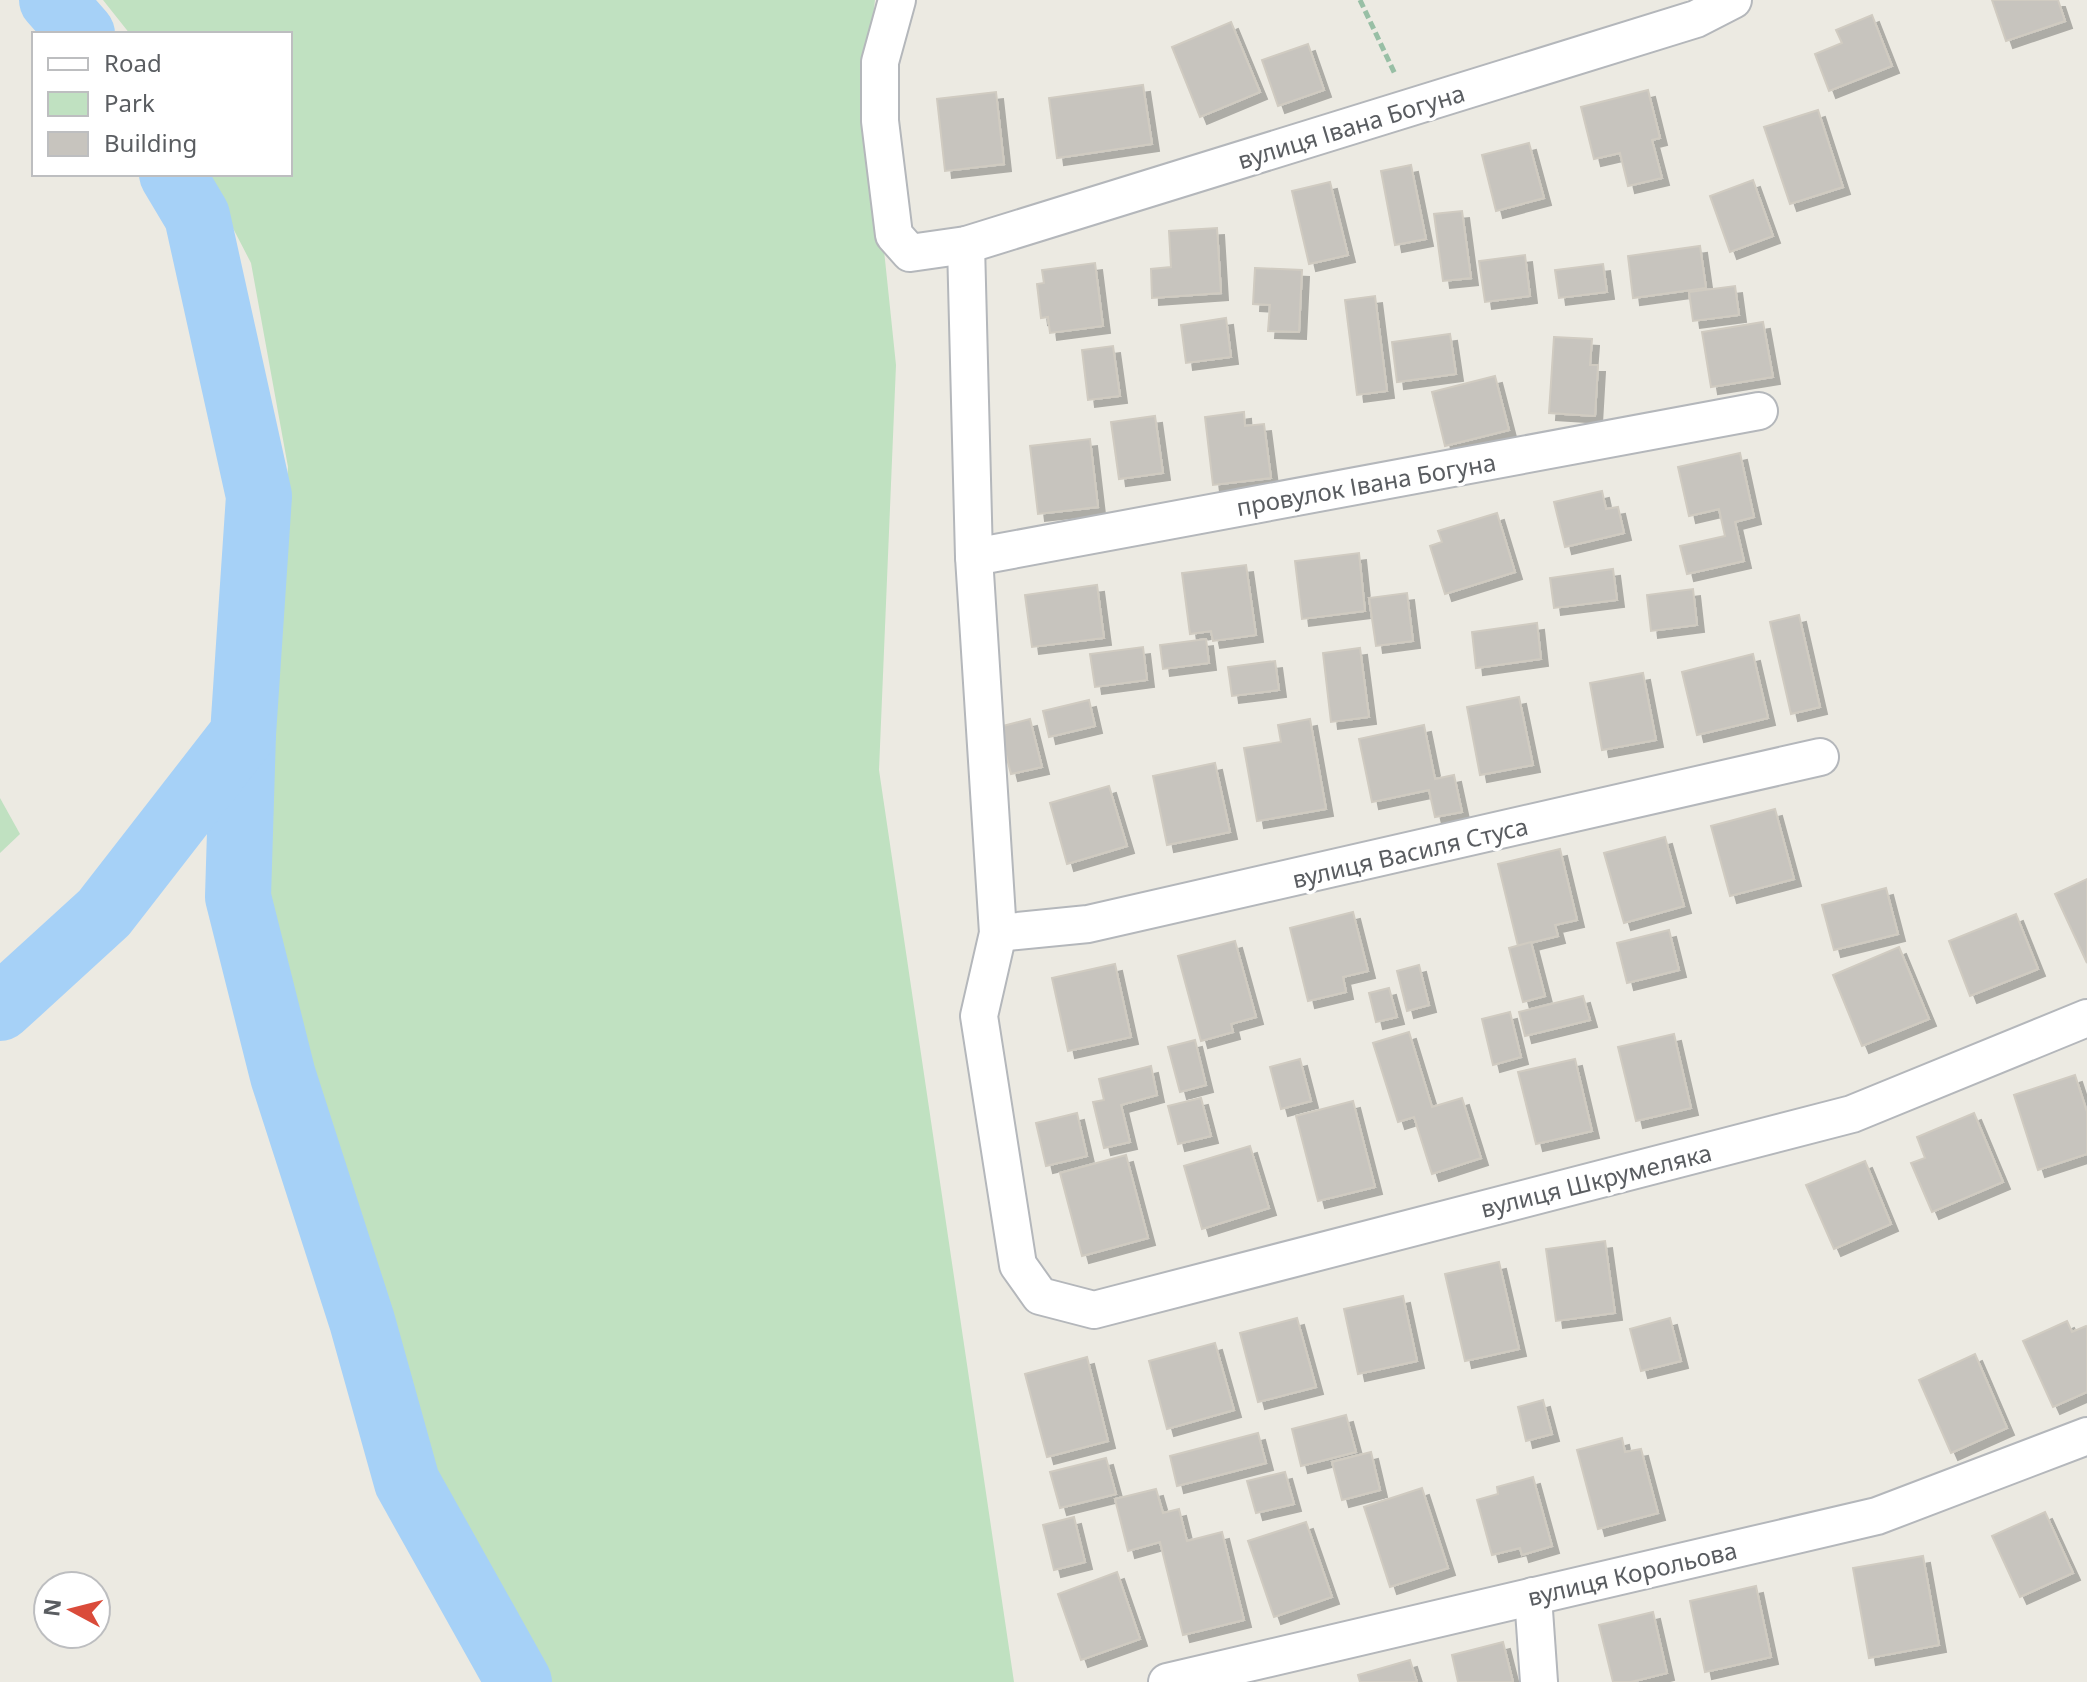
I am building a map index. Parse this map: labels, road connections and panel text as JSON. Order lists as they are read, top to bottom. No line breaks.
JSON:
{"streets":{"street":["вулиця Івана Богуна","провулок Івана Богуна","вулиця Василя Стуса","вулиця Шкрумеляка","вулиця Корольова"]},"crossings":[["вулиця Василя Стуса","вулиця Шкрумеляка"]],"legend":["Road","Park","Building"],"north":"left"}
